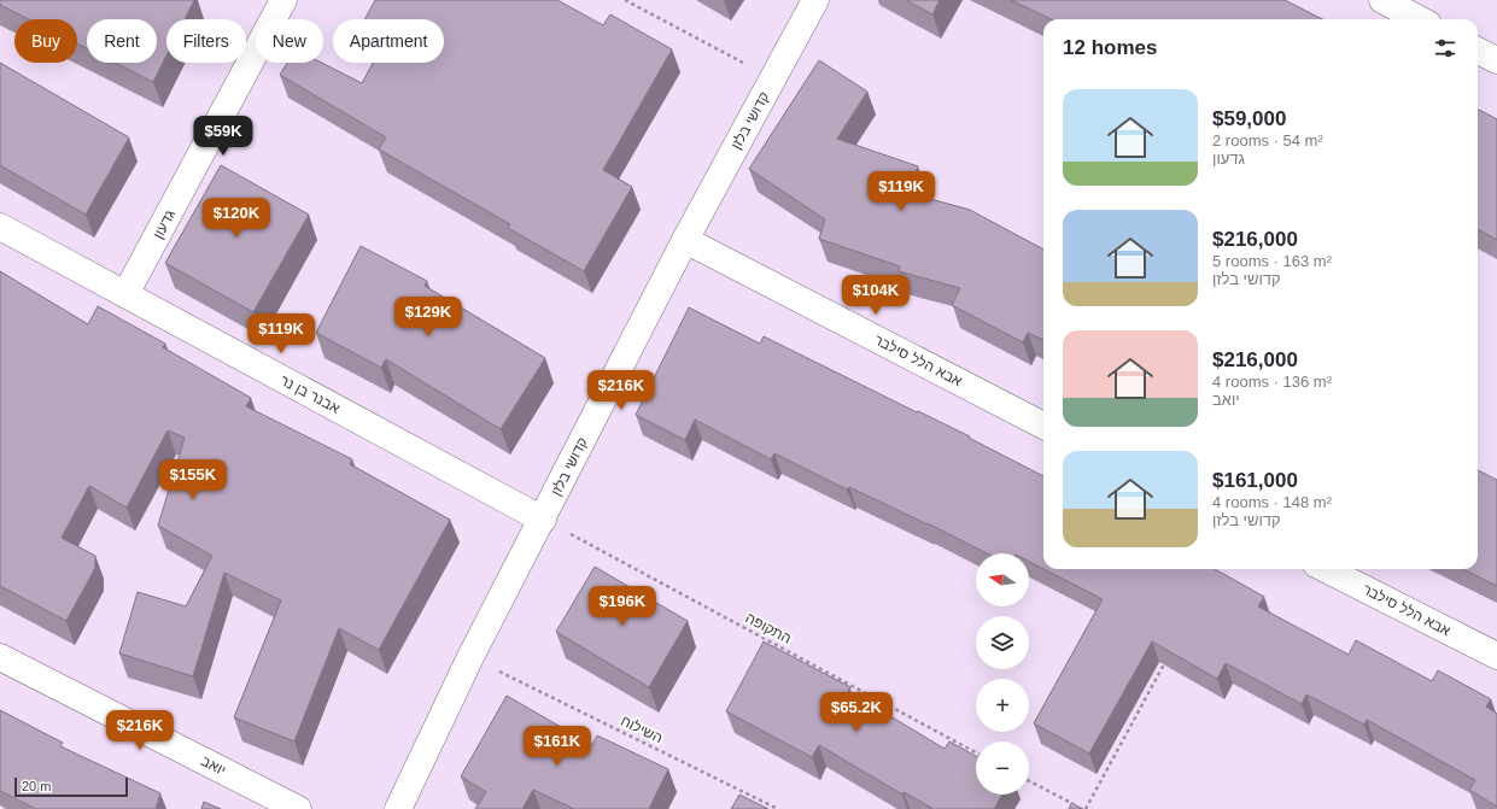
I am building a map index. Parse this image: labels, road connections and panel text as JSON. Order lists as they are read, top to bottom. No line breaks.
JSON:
{"streets":{"street":["קדושי בלזן","גדעון","אבא הלל סילבר","אבנר בן נר","יואב"],"path":["התקופה","השילוח"]},"crossings":[["קדושי בלזן","אבא הלל סילבר"],["קדושי בלזן","אבנר בן נר"],["קדושי בלזן","התקופה"],["קדושי בלזן","השילוח"],["גדעון","אבנר בן נר"],["אבנר בן נר","התקופה"]],"scale_bar":"20 m","north":"left","page":{"chip":["Buy","Rent","Filters","New","Apartment"],"heading":"12 homes","list":[{"name":"$59,000","note":"2 rooms · 54 m² · גדעון"},{"name":"$216,000","note":"5 rooms · 163 m² · קדושי בלזן"},{"name":"$216,000","note":"4 rooms · 136 m² · יואב"},{"name":"$161,000","note":"4 rooms · 148 m² · קדושי בלזן"}],"price":["$59K","$119K","$120K","$104K","$129K","$119K","$216K","$155K","$196K","$65.2K","$216K","$161K"],"map_buttons":["+","−"],"scale":"20 m"}}
